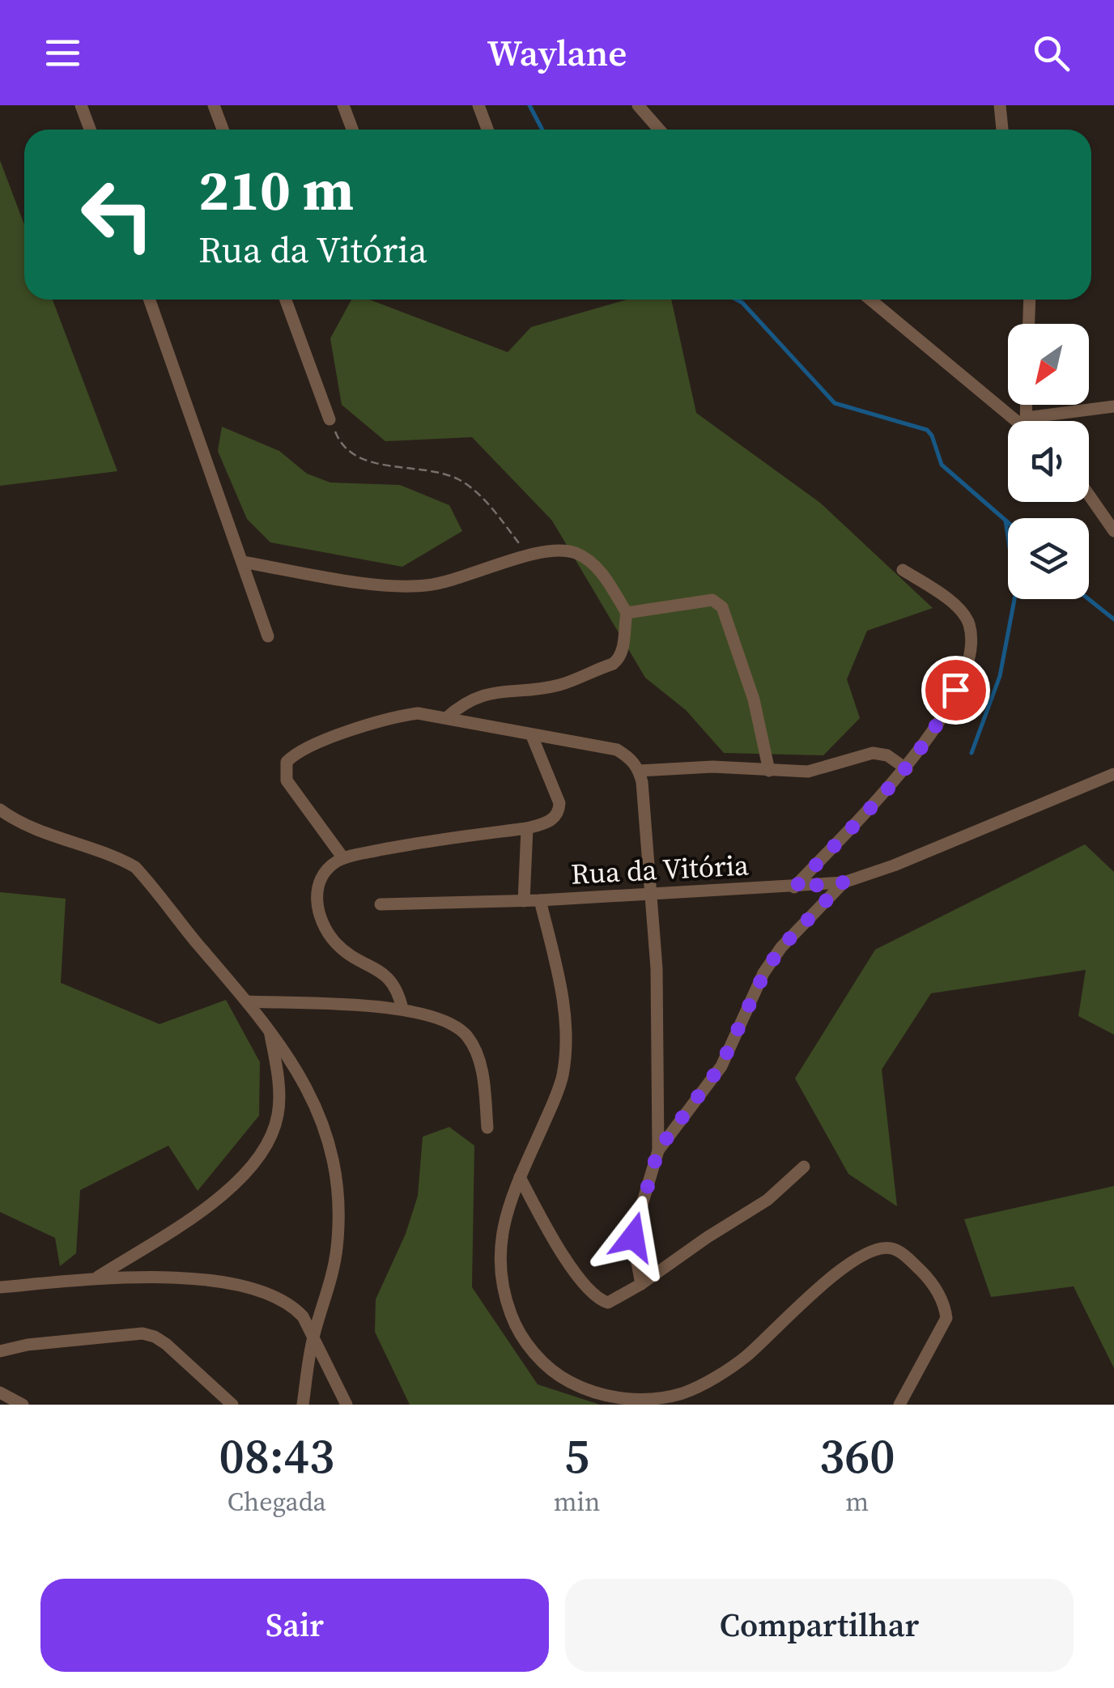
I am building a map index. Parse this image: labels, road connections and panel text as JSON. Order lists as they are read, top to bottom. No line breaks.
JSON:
{"streets":{"street":["Rua da Vitória"]},"north":"bottom left","page":{"header":"Waylane","turn":["210 m","Rua da Vitória"],"eta":["08:43","Chegada","5","min","360","m"],"buttons":["Sair","Compartilhar"]}}
